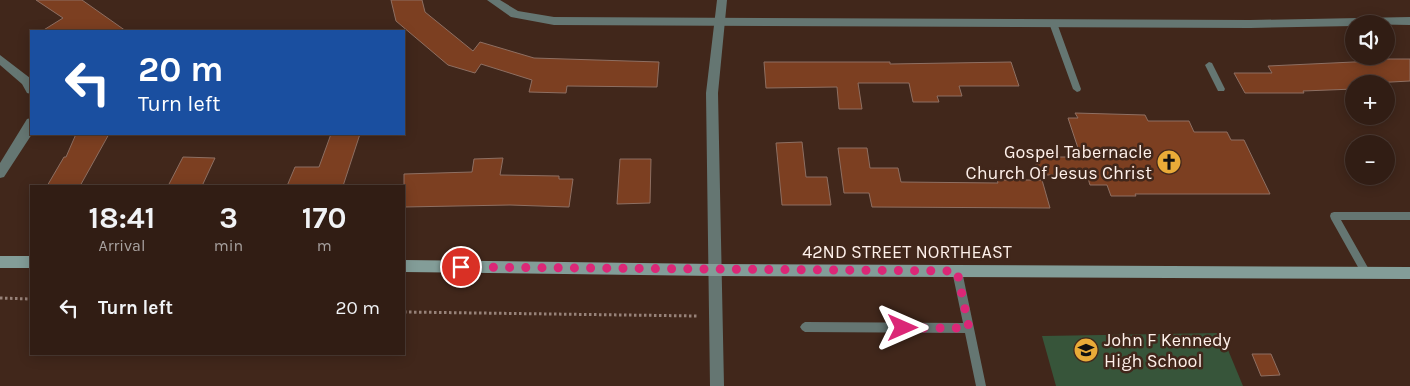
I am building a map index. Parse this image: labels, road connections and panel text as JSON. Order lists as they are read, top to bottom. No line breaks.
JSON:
{"streets":{"main road":["42ND STREET NORTHEAST"]},"places":{"church":["Gospel Tabernacle Church Of Jesus Christ"],"school or university":["John F Kennedy High School"]},"page":{"map_buttons":["+","−"],"turn":["20 m","Turn left"],"eta":["18:41","Arrival","3","min","170","m"],"list":[{"name":"Turn left","value":"20 m"}]}}
